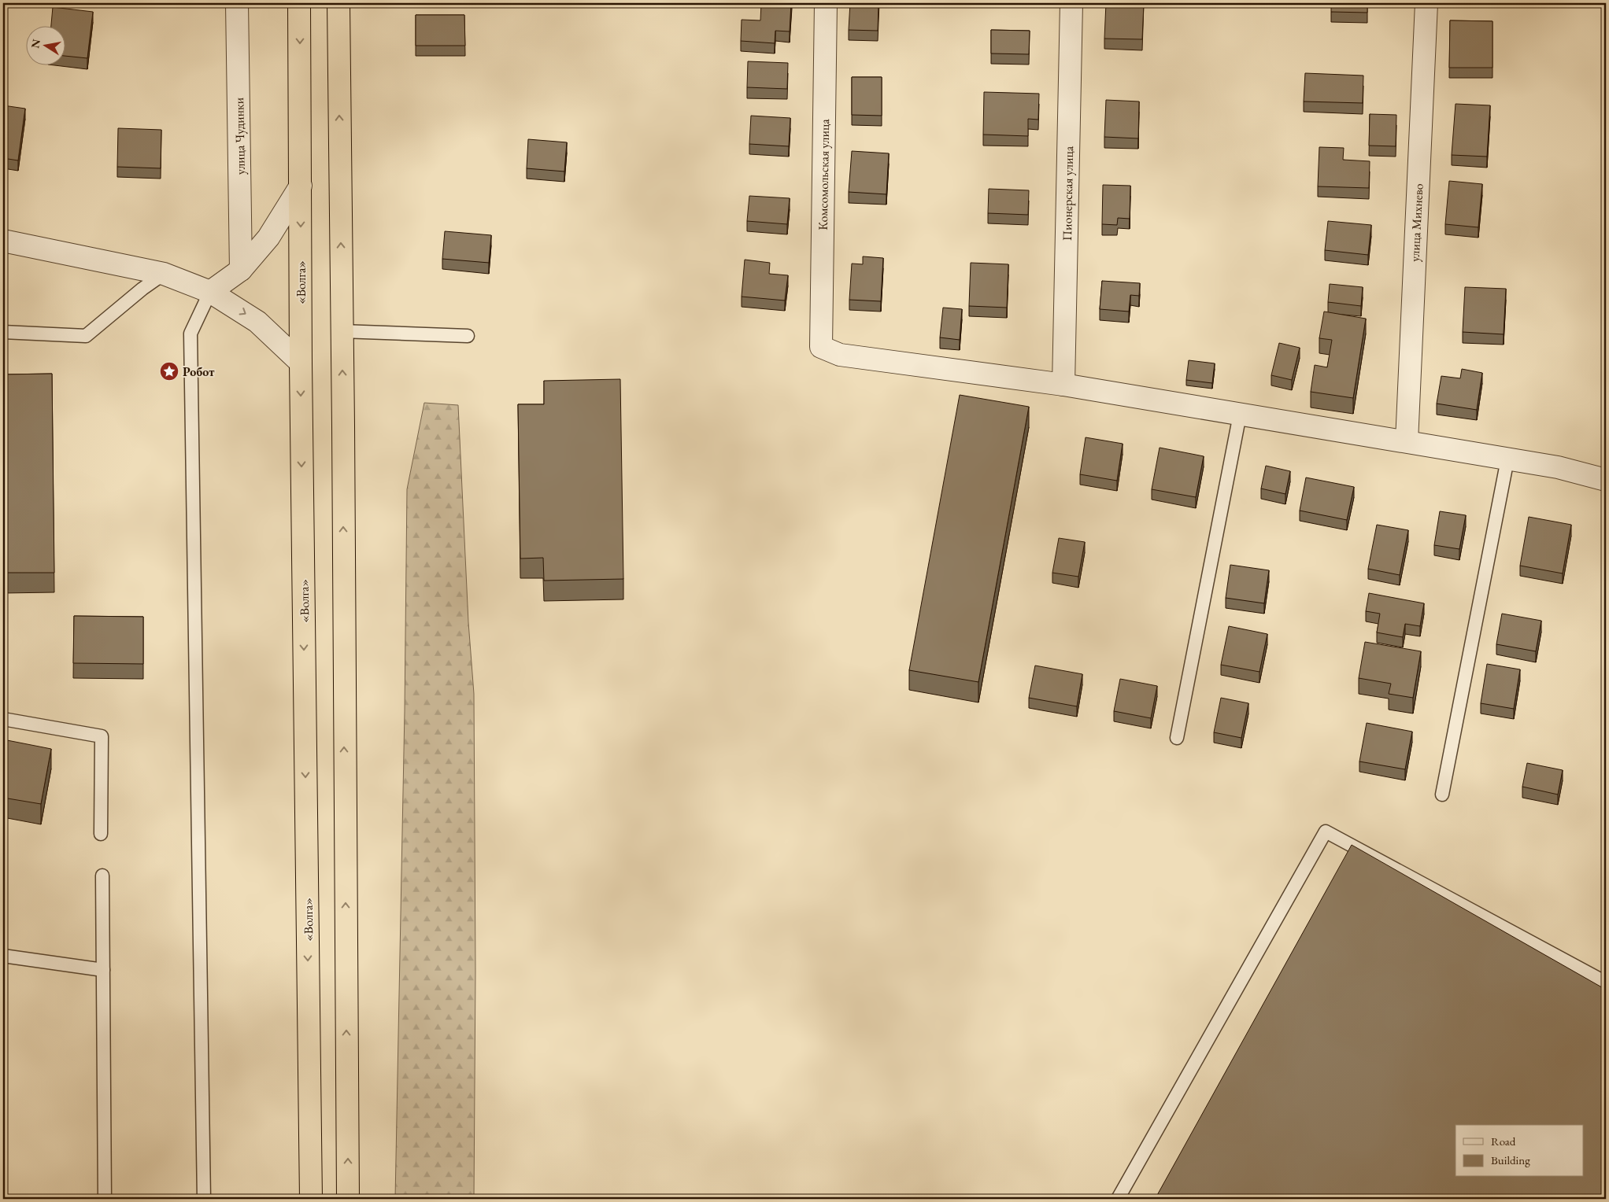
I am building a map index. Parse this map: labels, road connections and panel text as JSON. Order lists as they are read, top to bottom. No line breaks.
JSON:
{"streets":{"highway":["«Волга»"],"street":["улица Чудинки","Комсомольская улица","Пионерская улица","улица Михнево"]},"crossings":[["Комсомольская улица","Пионерская улица"]],"places":{"place":["Робот"]},"legend":["Road","Building"],"north":"left"}
